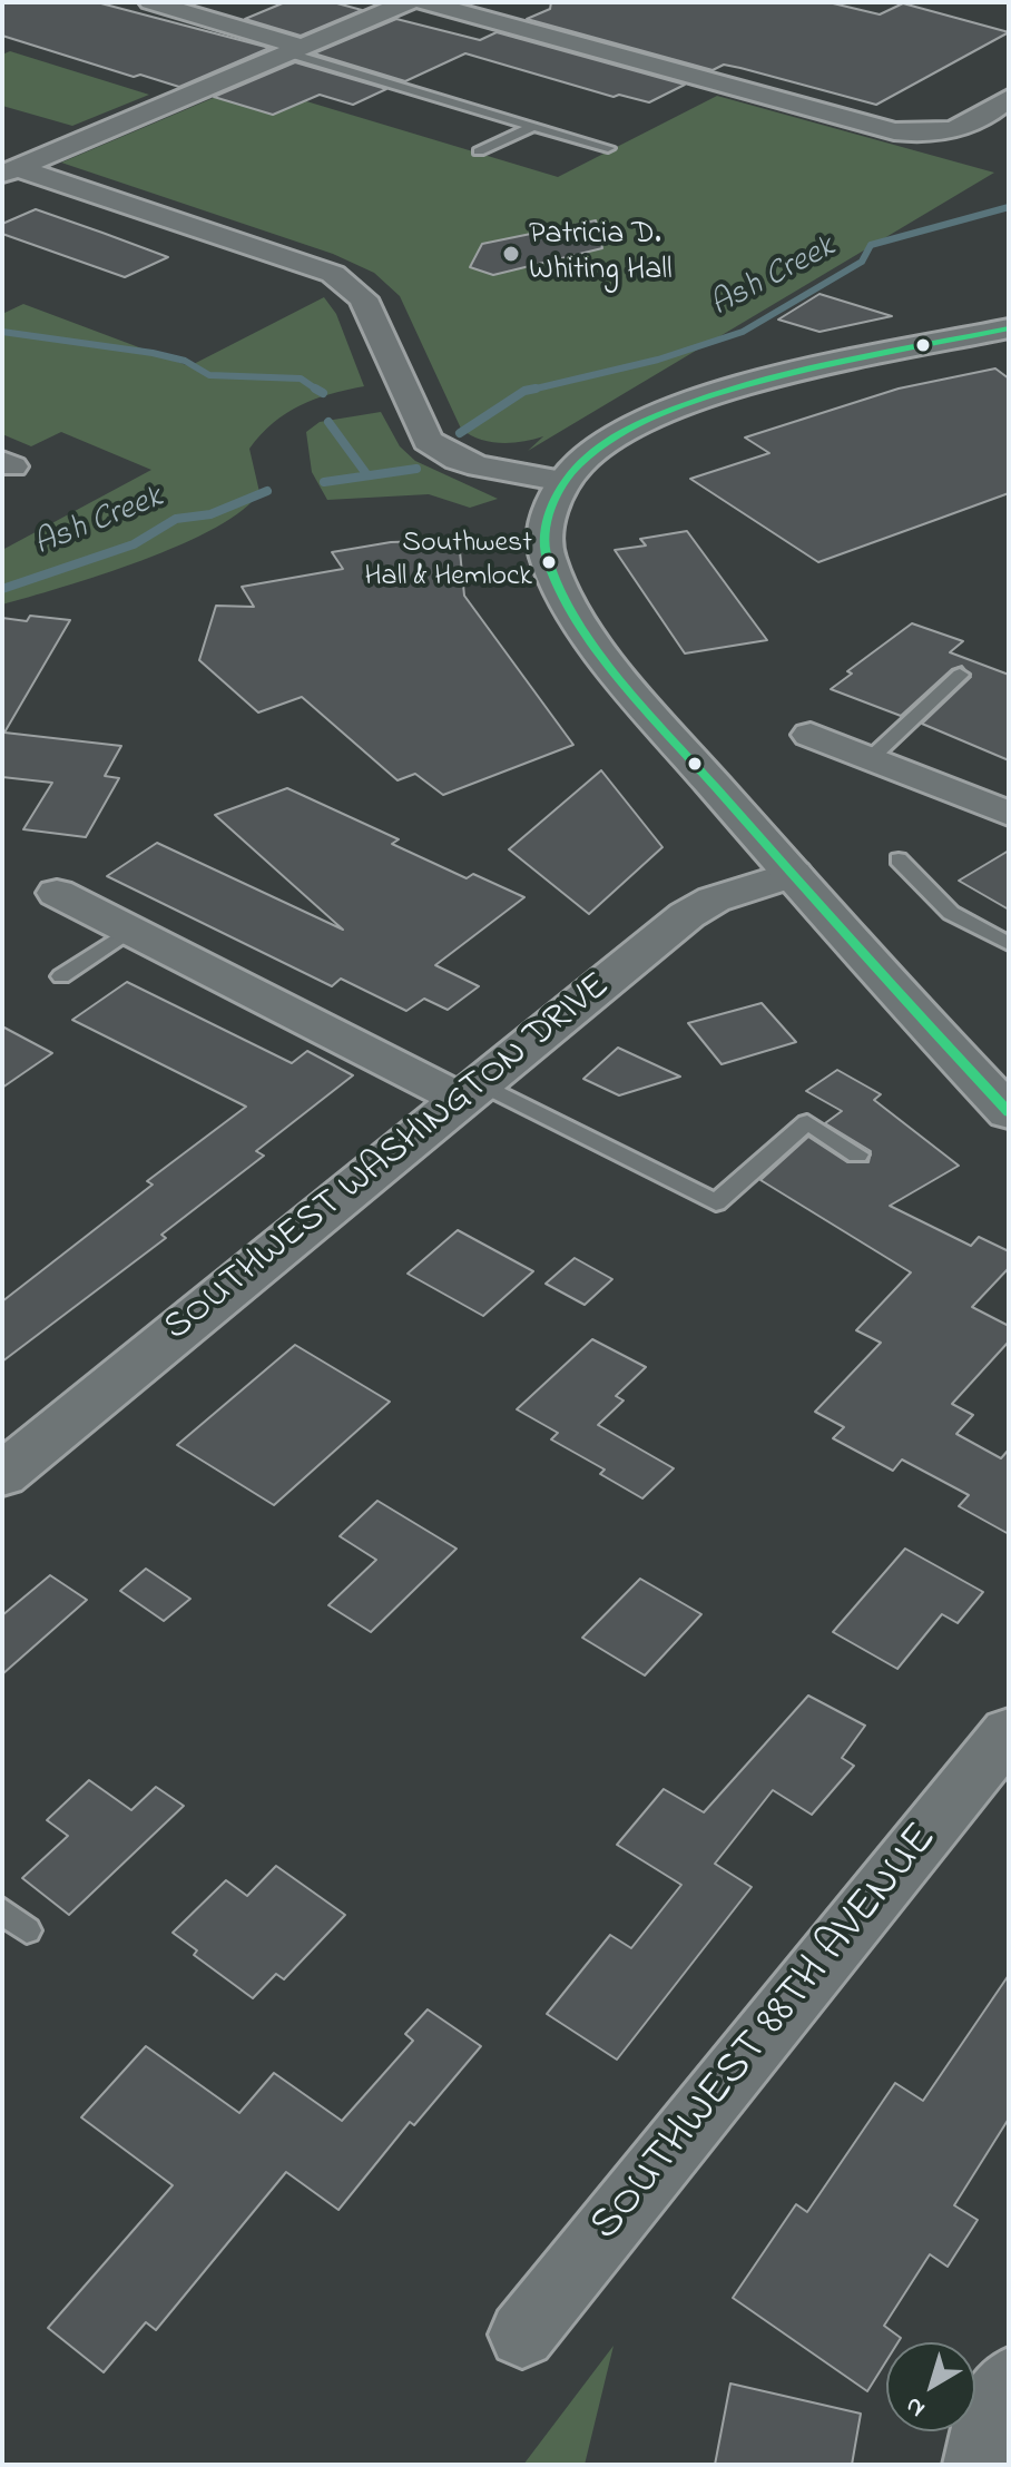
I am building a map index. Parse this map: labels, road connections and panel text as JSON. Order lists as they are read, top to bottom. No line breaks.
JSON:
{"streets":{"main road":["SOUTHWEST WASHINGTON DRIVE"],"street":["SOUTHWEST 88TH AVENUE"]},"water":["Ash Creek"],"places":["Patricia D. Whiting Hall","Southwest Hall & Hemlock"],"north":"bottom left"}
